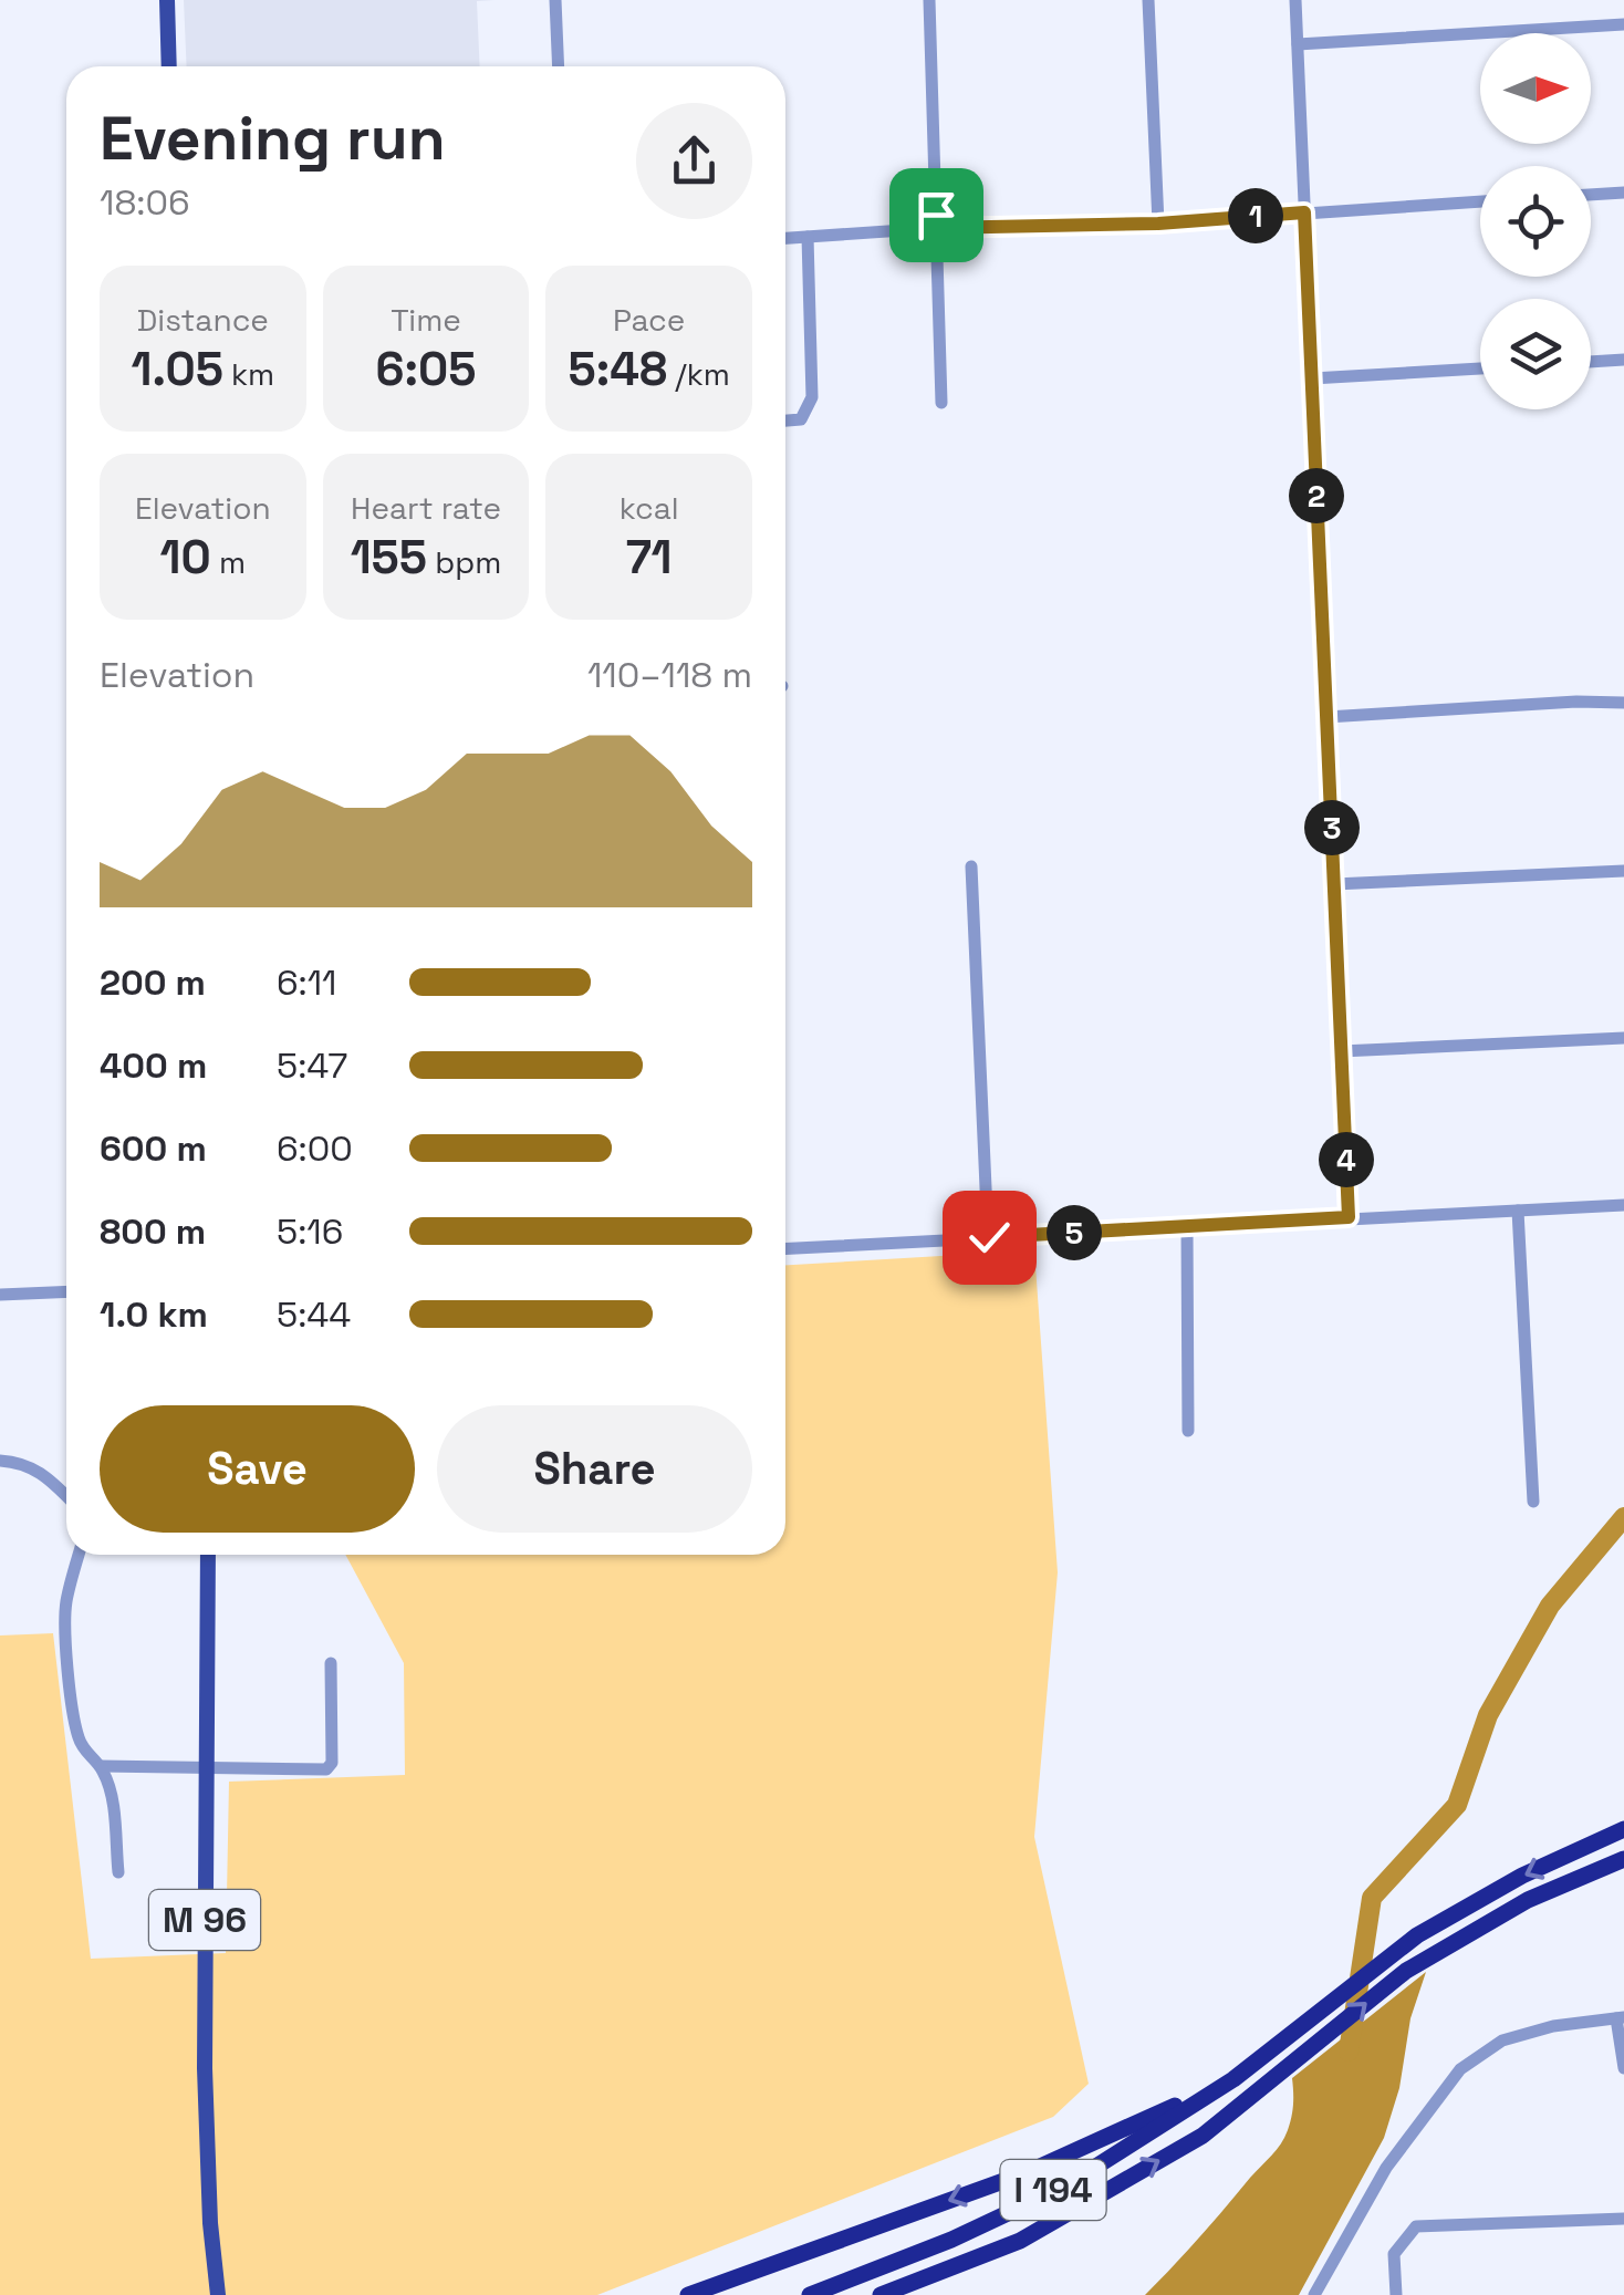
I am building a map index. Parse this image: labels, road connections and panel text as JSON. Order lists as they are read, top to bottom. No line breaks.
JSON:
{"streets":{"highway":["I 194"],"main road":["M 96"]},"north":"right","page":{"heading":["Evening run","18:06"],"pins":["1","2","3","4","5"],"stats":[["Distance","1.05 km"],["Time","6:05"],["Pace","5:48 /km"],["Elevation","10 m"],["Heart rate","155 bpm"],["kcal","71"]],"chart":["Elevation","110–118 m"],"list":[{"name":"200 m","note":"6:11"},{"name":"400 m","note":"5:47"},{"name":"600 m","note":"6:00"},{"name":"800 m","note":"5:16"},{"name":"1.0 km","note":"5:44"}],"buttons":["Save","Share"]}}
